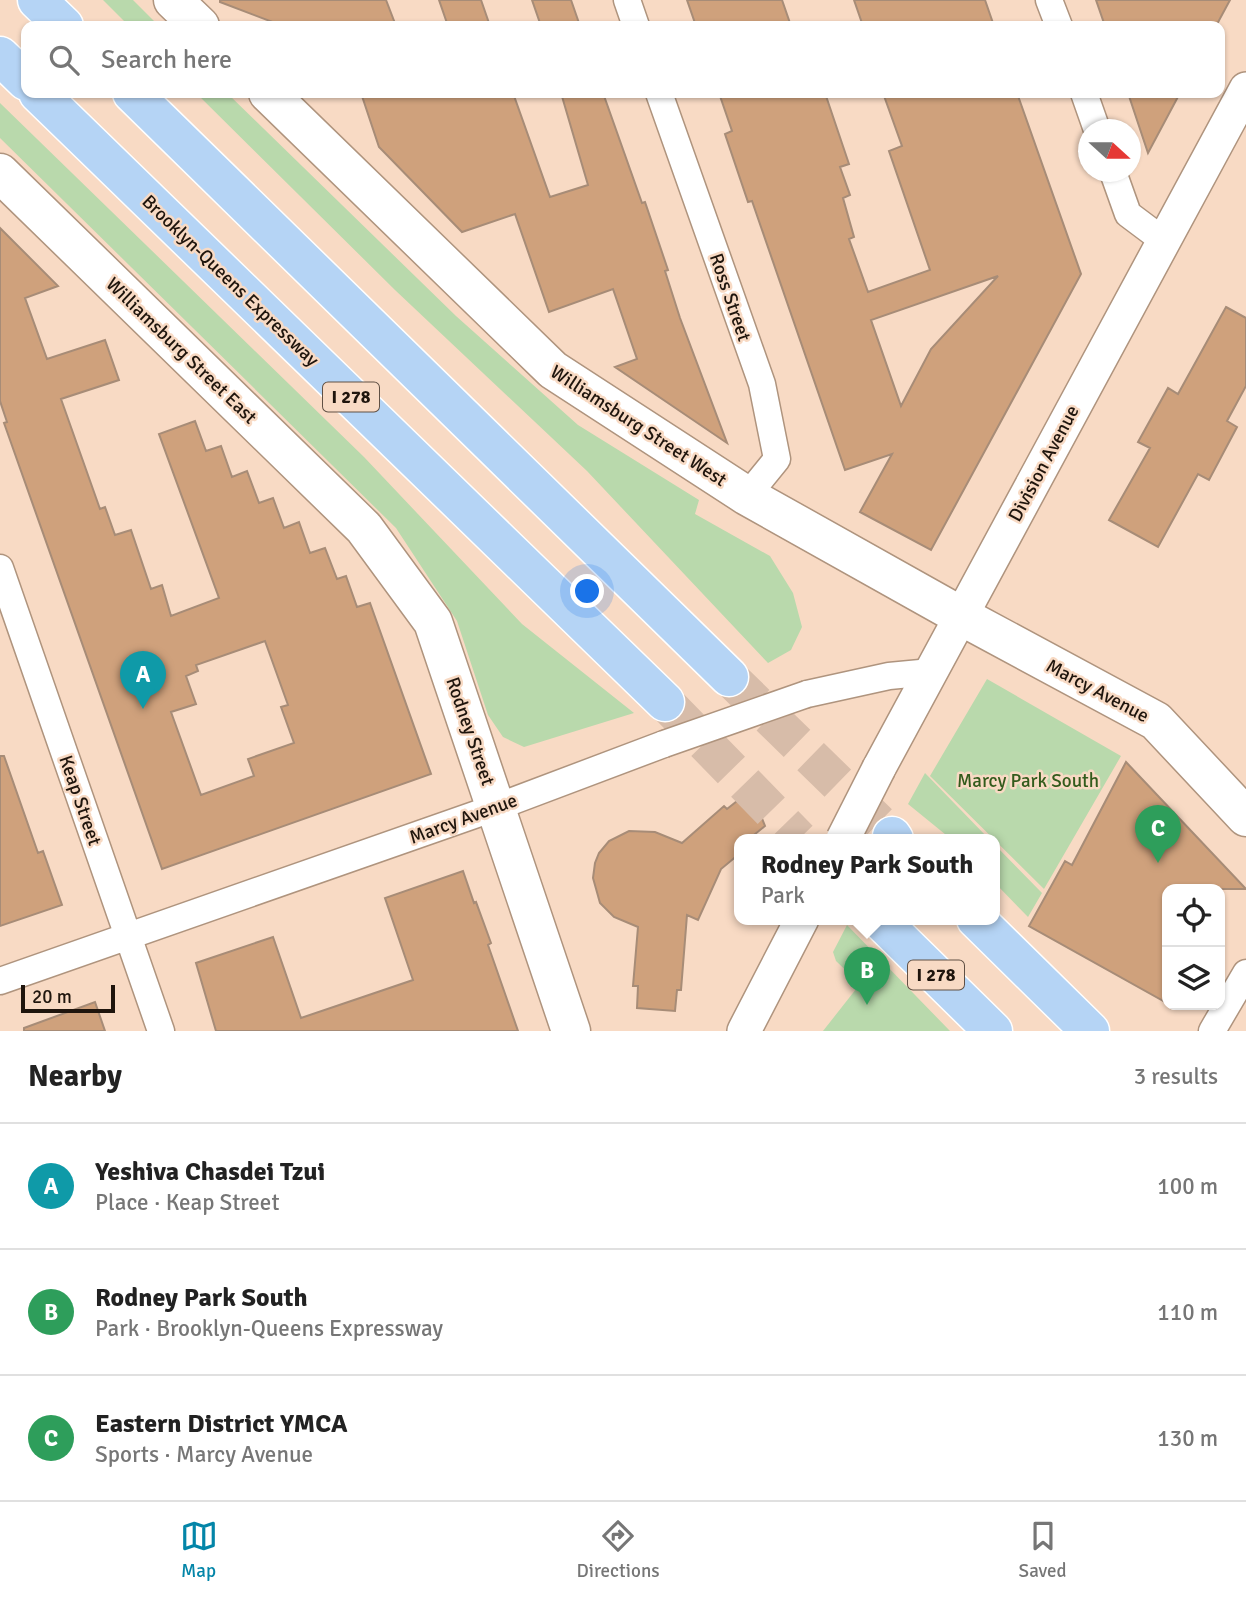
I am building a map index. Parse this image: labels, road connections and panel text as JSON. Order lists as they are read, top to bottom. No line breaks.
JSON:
{"streets":{"highway":["Brooklyn-Queens Expressway","I 278"],"main road":["Williamsburg Street East","Williamsburg Street West","Marcy Avenue","Rodney Street"],"street":["Ross Street","Division Avenue","Keap Street"]},"crossings":[["Ross Street","Williamsburg Street West"],["Williamsburg Street East","Rodney Street"],["Williamsburg Street West","Division Avenue"],["Williamsburg Street West","Marcy Avenue"],["Division Avenue","Marcy Avenue"],["Marcy Avenue","Rodney Street"],["Marcy Avenue","Keap Street"]],"parks":["Marcy Park South"],"scale_bar":"20 m","north":"right","page":{"search":"Search here","pins":["A","C","B"],"popup":["Rodney Park South","Park"],"scale":"20 m","heading":["Nearby","3 results"],"list":[{"mark":"A","name":"Yeshiva Chasdei Tzui","note":"Place · Keap Street","value":"100 m"},{"mark":"B","name":"Rodney Park South","note":"Park · Brooklyn-Queens Expressway","value":"110 m"},{"mark":"C","name":"Eastern District YMCA","note":"Sports · Marcy Avenue","value":"130 m"}],"nav":["Map","Directions","Saved"]}}
